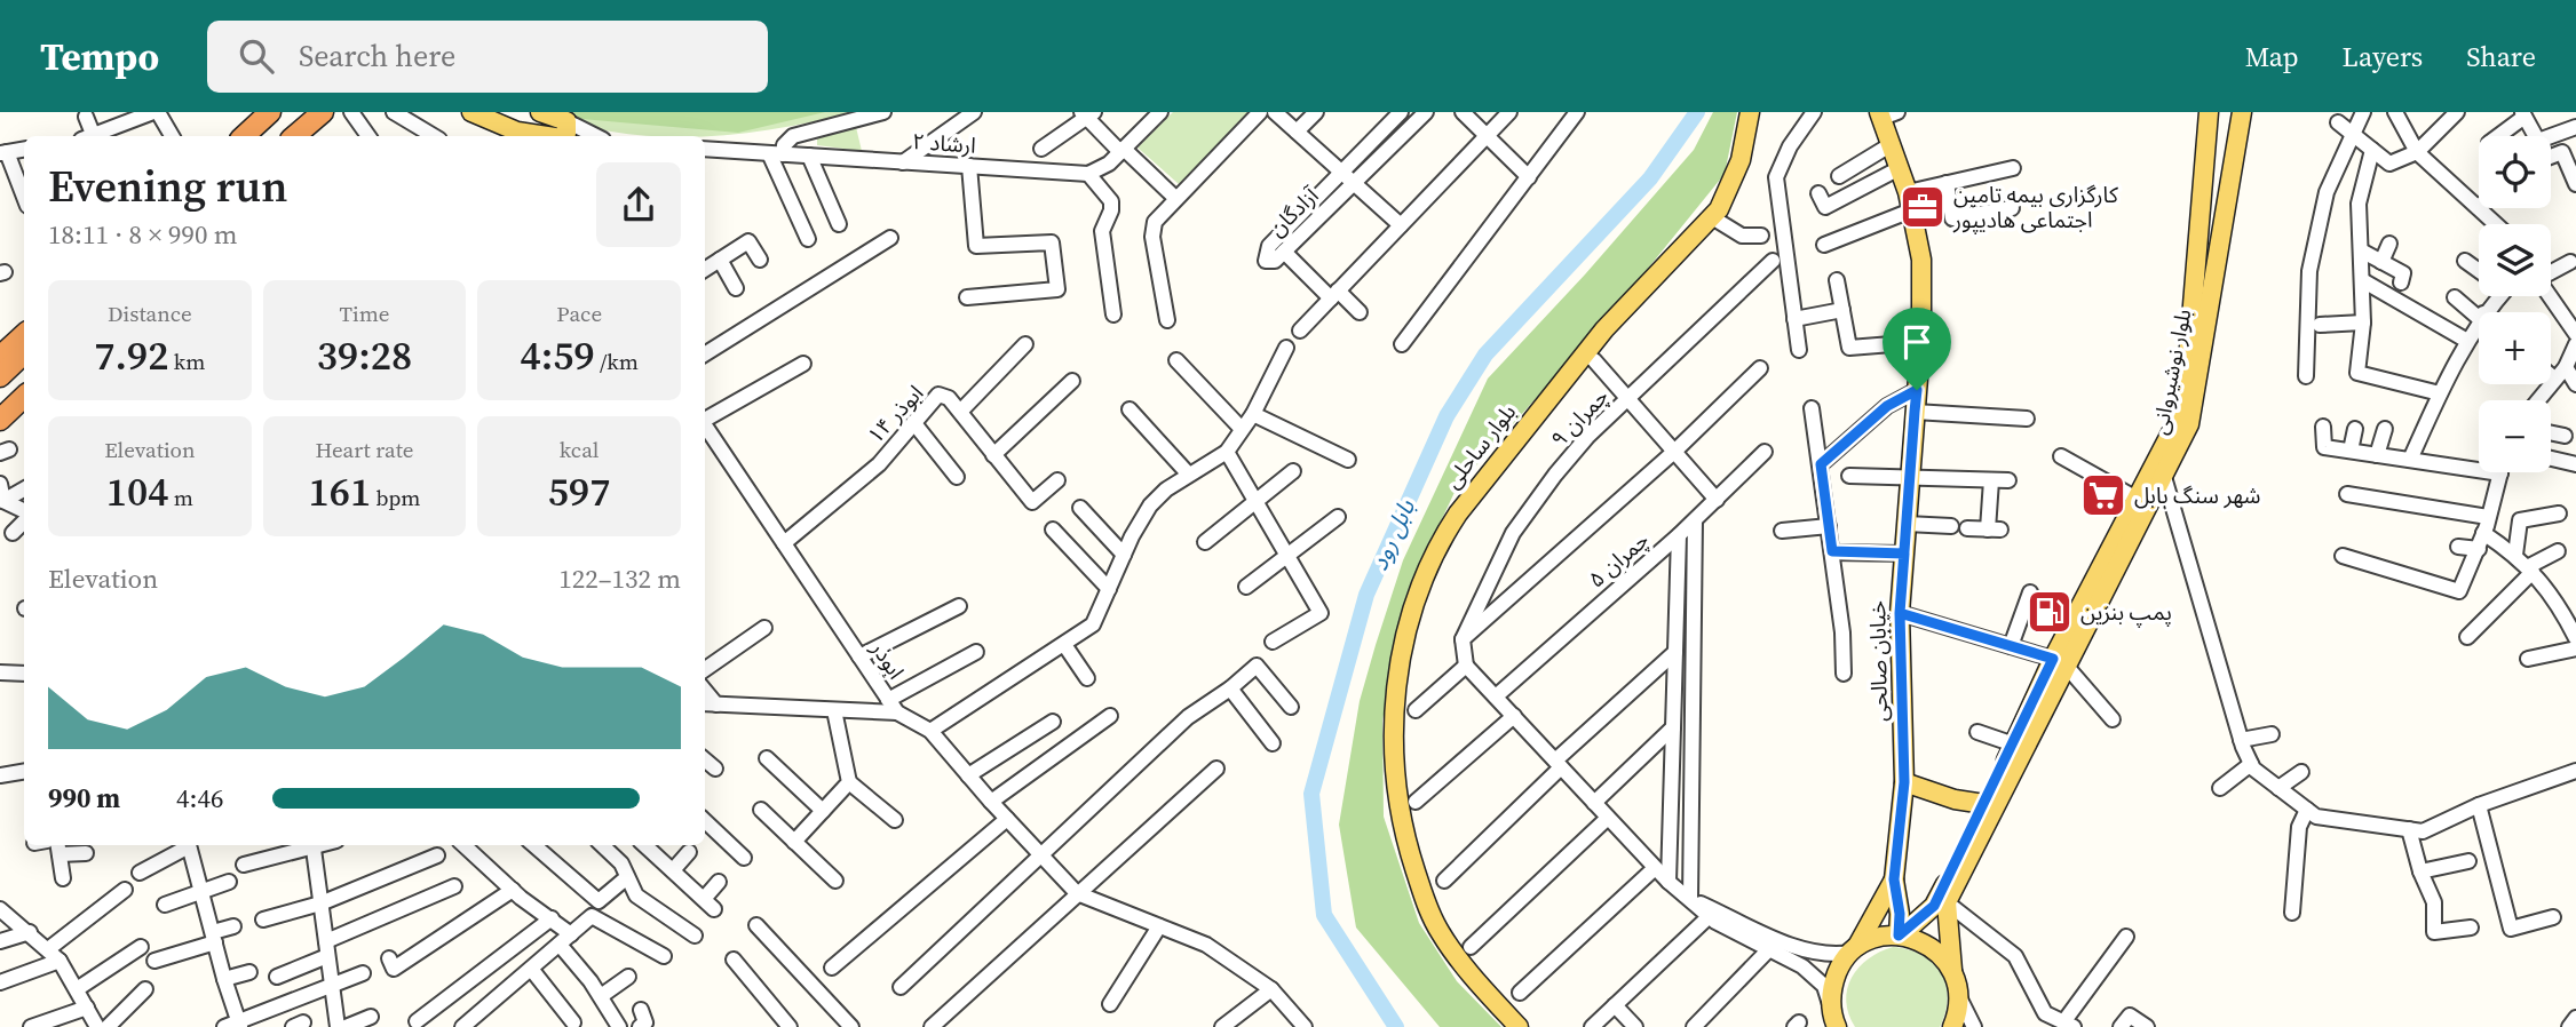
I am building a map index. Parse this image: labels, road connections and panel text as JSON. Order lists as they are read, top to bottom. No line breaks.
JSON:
{"streets":{"main road":["بلوار نوشیروانی","بلوار ساحلی","خيابان صالحی"],"street":["ارشاد ۲","آزادگان","ابوذر ۱۴","چمران ۹","چمران ۵","ابوذر"]},"crossings":[["ابوذر ۱۴","ابوذر"]],"water":["بابل رود"],"places":{"office":["کارگزاری بیمه تامین اجتماعی هادیپور"],"supermarket":["شهر سنگ بابل"],"fuel station":["پمپ بنزین"]},"page":{"header":"Tempo","search":"Search here","nav":["Map","Layers","Share"],"map_buttons":["+","−"],"heading":["Evening run","18:11 · 8 × 990 m"],"stats":[["Distance","7.92 km"],["Time","39:28"],["Pace","4:59 /km"],["Elevation","104 m"],["Heart rate","161 bpm"],["kcal","597"]],"chart":["Elevation","122–132 m"],"list":[{"name":"990 m","note":"4:46"}]}}
